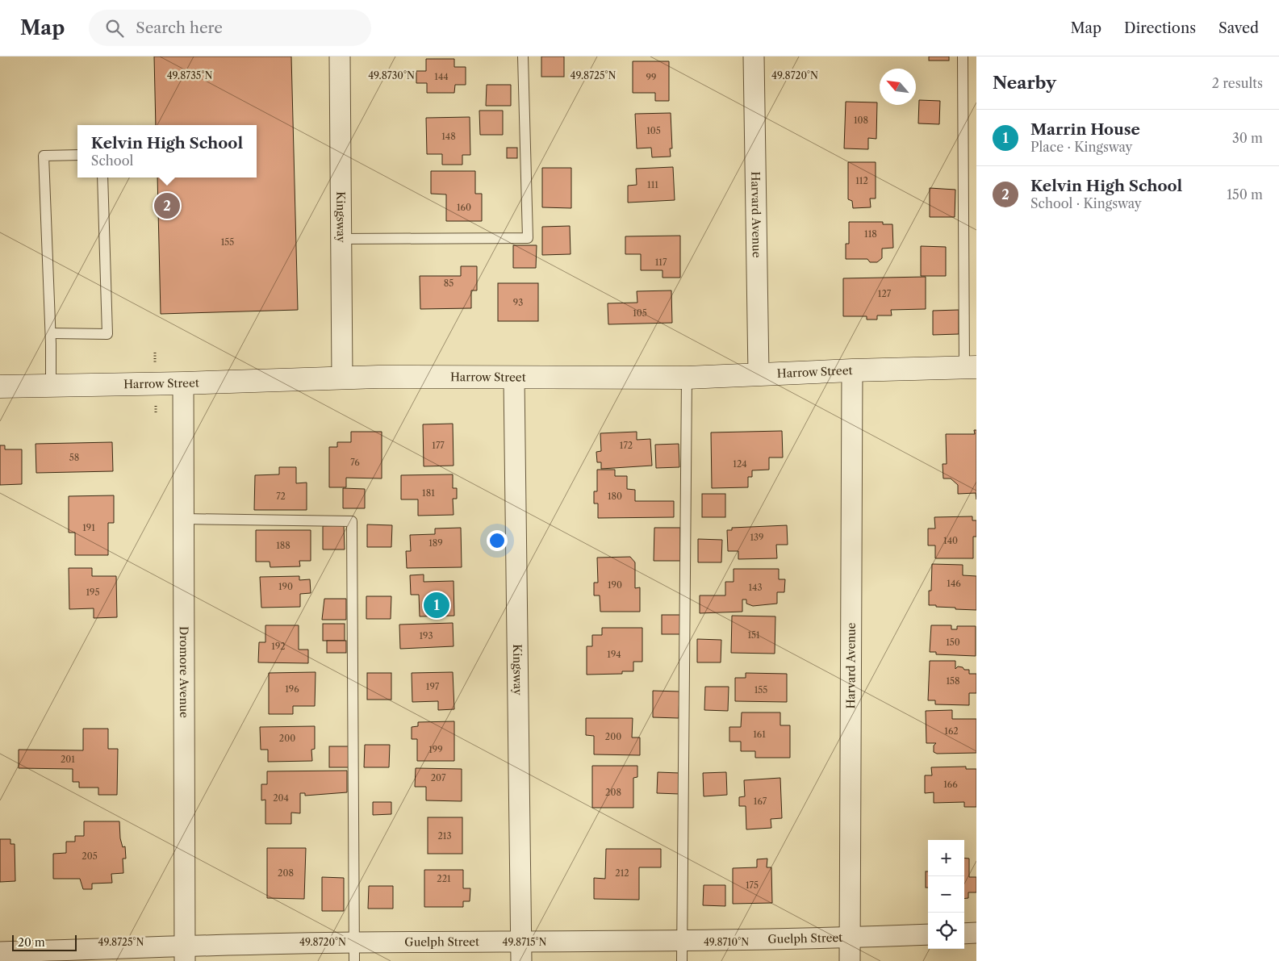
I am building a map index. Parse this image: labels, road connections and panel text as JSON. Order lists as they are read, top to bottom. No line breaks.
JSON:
{"streets":{"street":["Harvard Avenue","Kingsway","Harrow Street","Dromore Avenue","Guelph Street"]},"crossings":[["Harvard Avenue","Harrow Street"],["Harvard Avenue","Guelph Street"],["Kingsway","Harrow Street"],["Kingsway","Guelph Street"],["Harrow Street","Dromore Avenue"],["Dromore Avenue","Guelph Street"]],"house_numbers":["144","99","108","105","148","112","111","160","118","155","117","85","127","93","105","177","172","58","76","124","181","72","180","191","139","140","189","188","146","190","190","143","195","151","193","150","192","194","158","197","196","155","162","161","200","200","199","201","207","166","208","204","167","213","205","208","212","221","175"],"scale_bar":"20 m","north":"top left","page":{"header":"Map","search":"Search here","nav":["Map","Directions","Saved"],"heading":["Nearby","2 results"],"list":[{"mark":"1","name":"Marrin House","note":"Place · Kingsway","value":"30 m"},{"mark":"2","name":"Kelvin High School","note":"School · Kingsway","value":"150 m"}],"popup":["Kelvin High School","School"],"pins":["2","1"],"map_buttons":["+","−"],"scale":"20 m"},"coordinates":["49.8735°N","49.8730°N","49.8725°N","49.8720°N","49.8715°N","49.8710°N"]}
